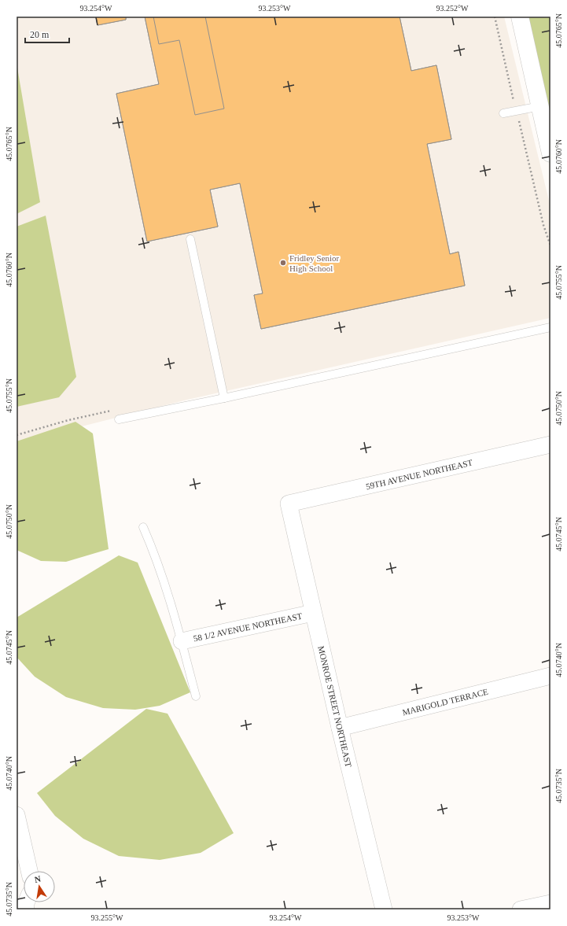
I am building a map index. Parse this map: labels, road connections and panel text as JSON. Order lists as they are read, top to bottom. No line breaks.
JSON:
{"streets":{"street":["59TH AVENUE NORTHEAST","58 1/2 AVENUE NORTHEAST","MARIGOLD TERRACE","MONROE STREET NORTHEAST"]},"crossings":[["59TH AVENUE NORTHEAST","MONROE STREET NORTHEAST"],["58 1/2 AVENUE NORTHEAST","MONROE STREET NORTHEAST"],["MARIGOLD TERRACE","MONROE STREET NORTHEAST"]],"places":["Fridley Senior High School"],"scale_bar":"20 m","north":"top","coordinates":["93.254°W","93.253°W","93.252°W","45.0765°N","45.0760°N","45.0755°N","45.0750°N","45.0745°N","45.0740°N","45.0735°N","93.255°W"]}
